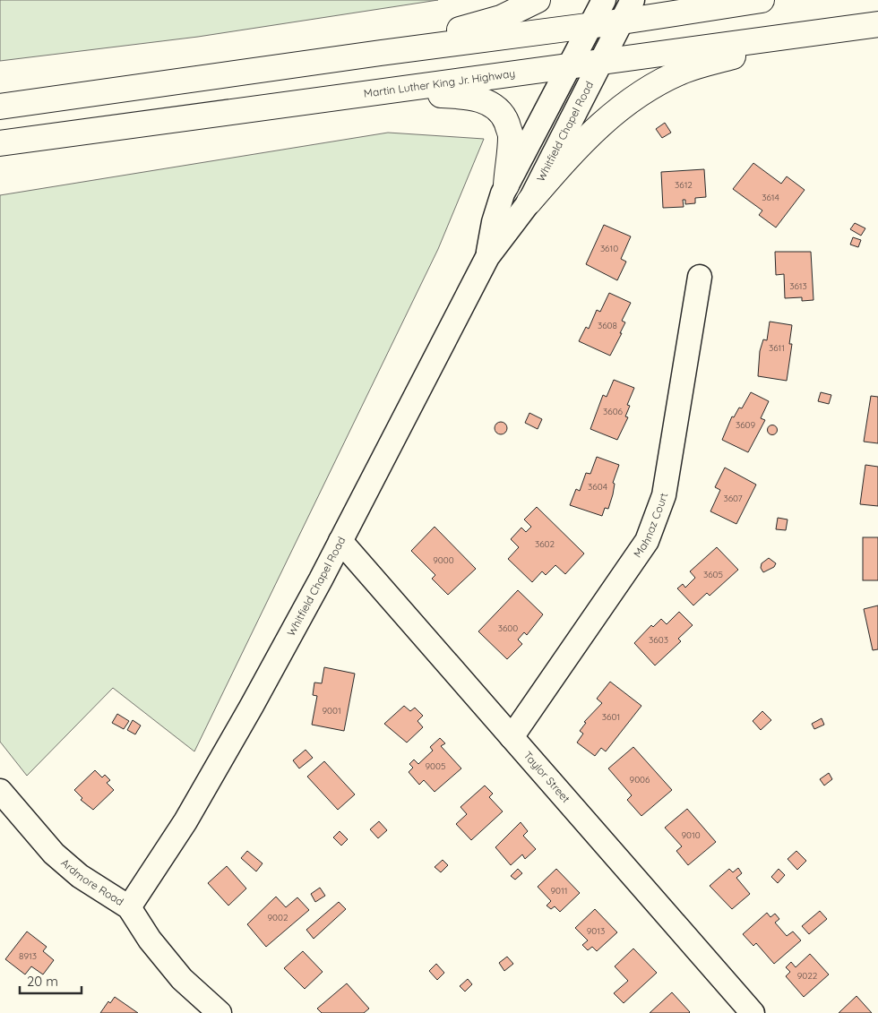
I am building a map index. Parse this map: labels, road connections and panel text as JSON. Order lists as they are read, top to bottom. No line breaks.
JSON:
{"streets":{"main road":["Martin Luther King Jr. Highway"],"street":["Whitfield Chapel Road","Mahnaz Court","Taylor Street","Ardmore Road"]},"crossings":[["Martin Luther King Jr. Highway","Whitfield Chapel Road"],["Whitfield Chapel Road","Taylor Street"],["Whitfield Chapel Road","Ardmore Road"],["Mahnaz Court","Taylor Street"]],"house_numbers":["3612","3614","3610","3613","3608","3611","3606","3609","3604","3607","3602","9000","3605","3600","3603","9001","3601","9005","9006","9010","9011","9002","9013","8913","9022"],"scale_bar":"20 m"}
